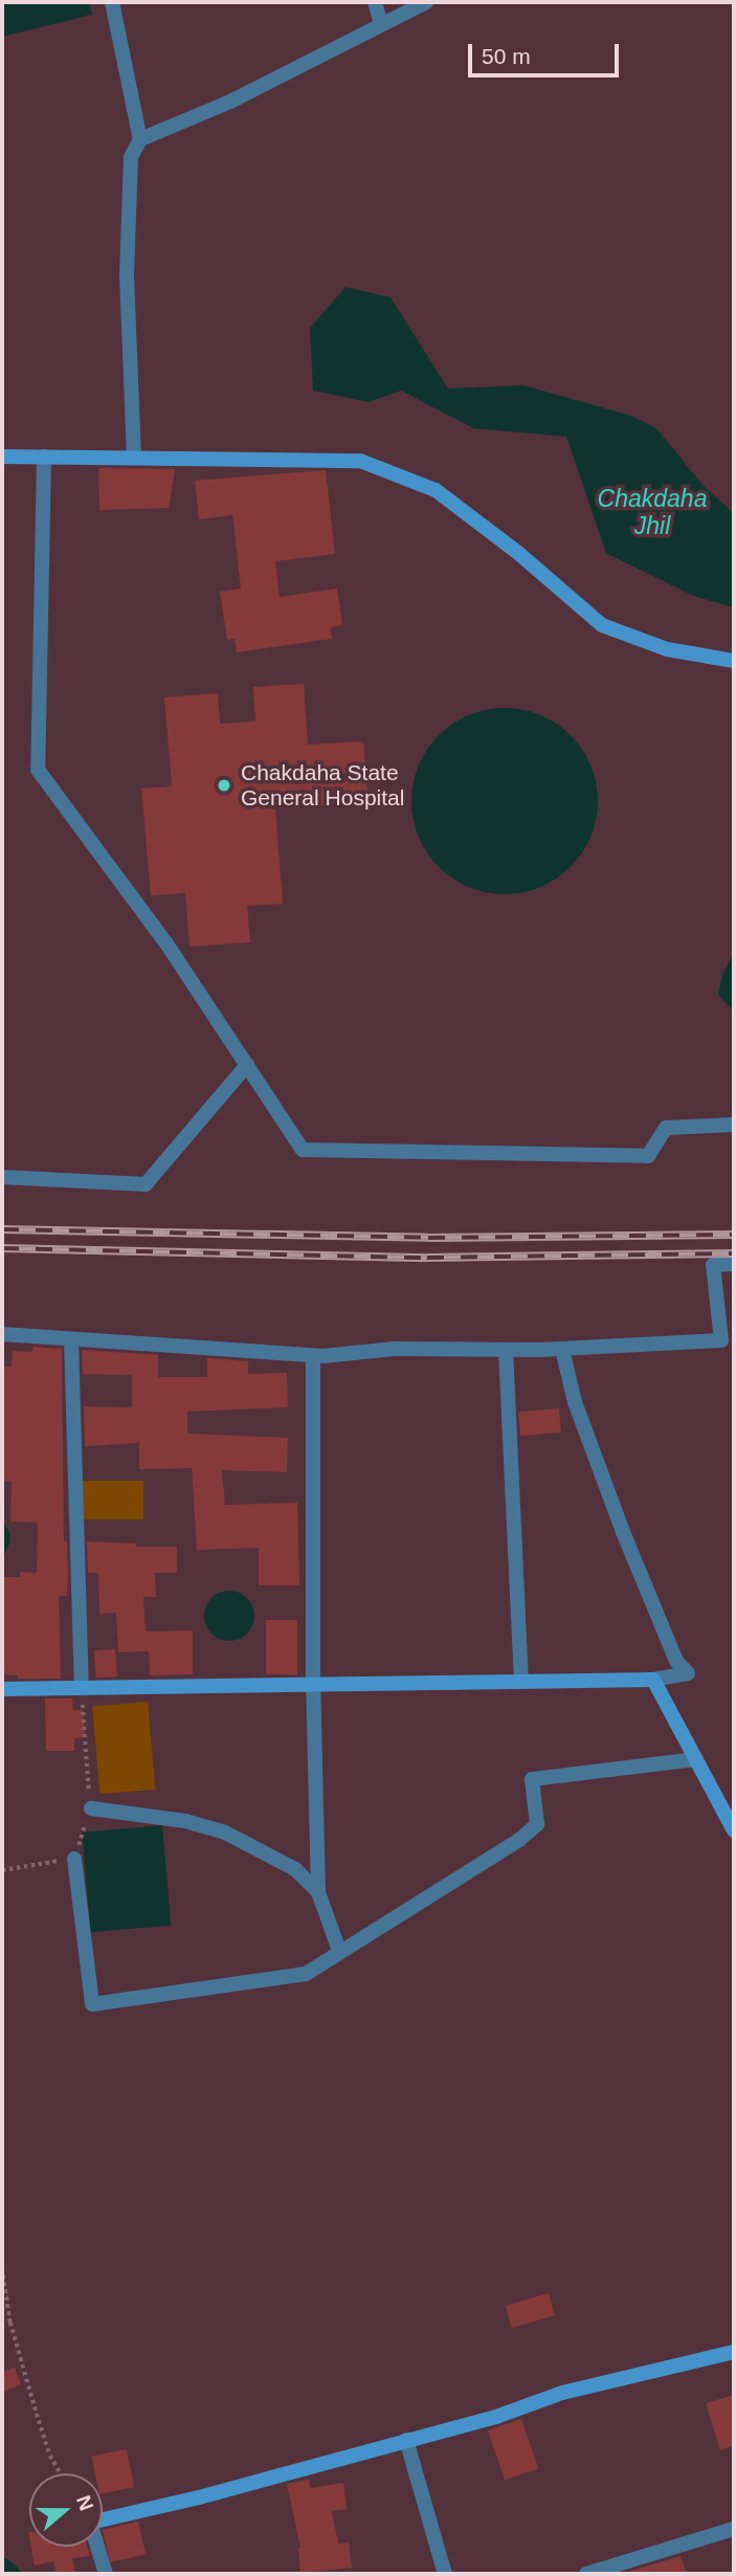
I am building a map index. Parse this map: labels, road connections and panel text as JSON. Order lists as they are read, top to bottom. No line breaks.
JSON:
{"water":["Chakdaha Jhil"],"places":["Chakdaha State General Hospital"],"scale_bar":"50 m","north":"right"}
